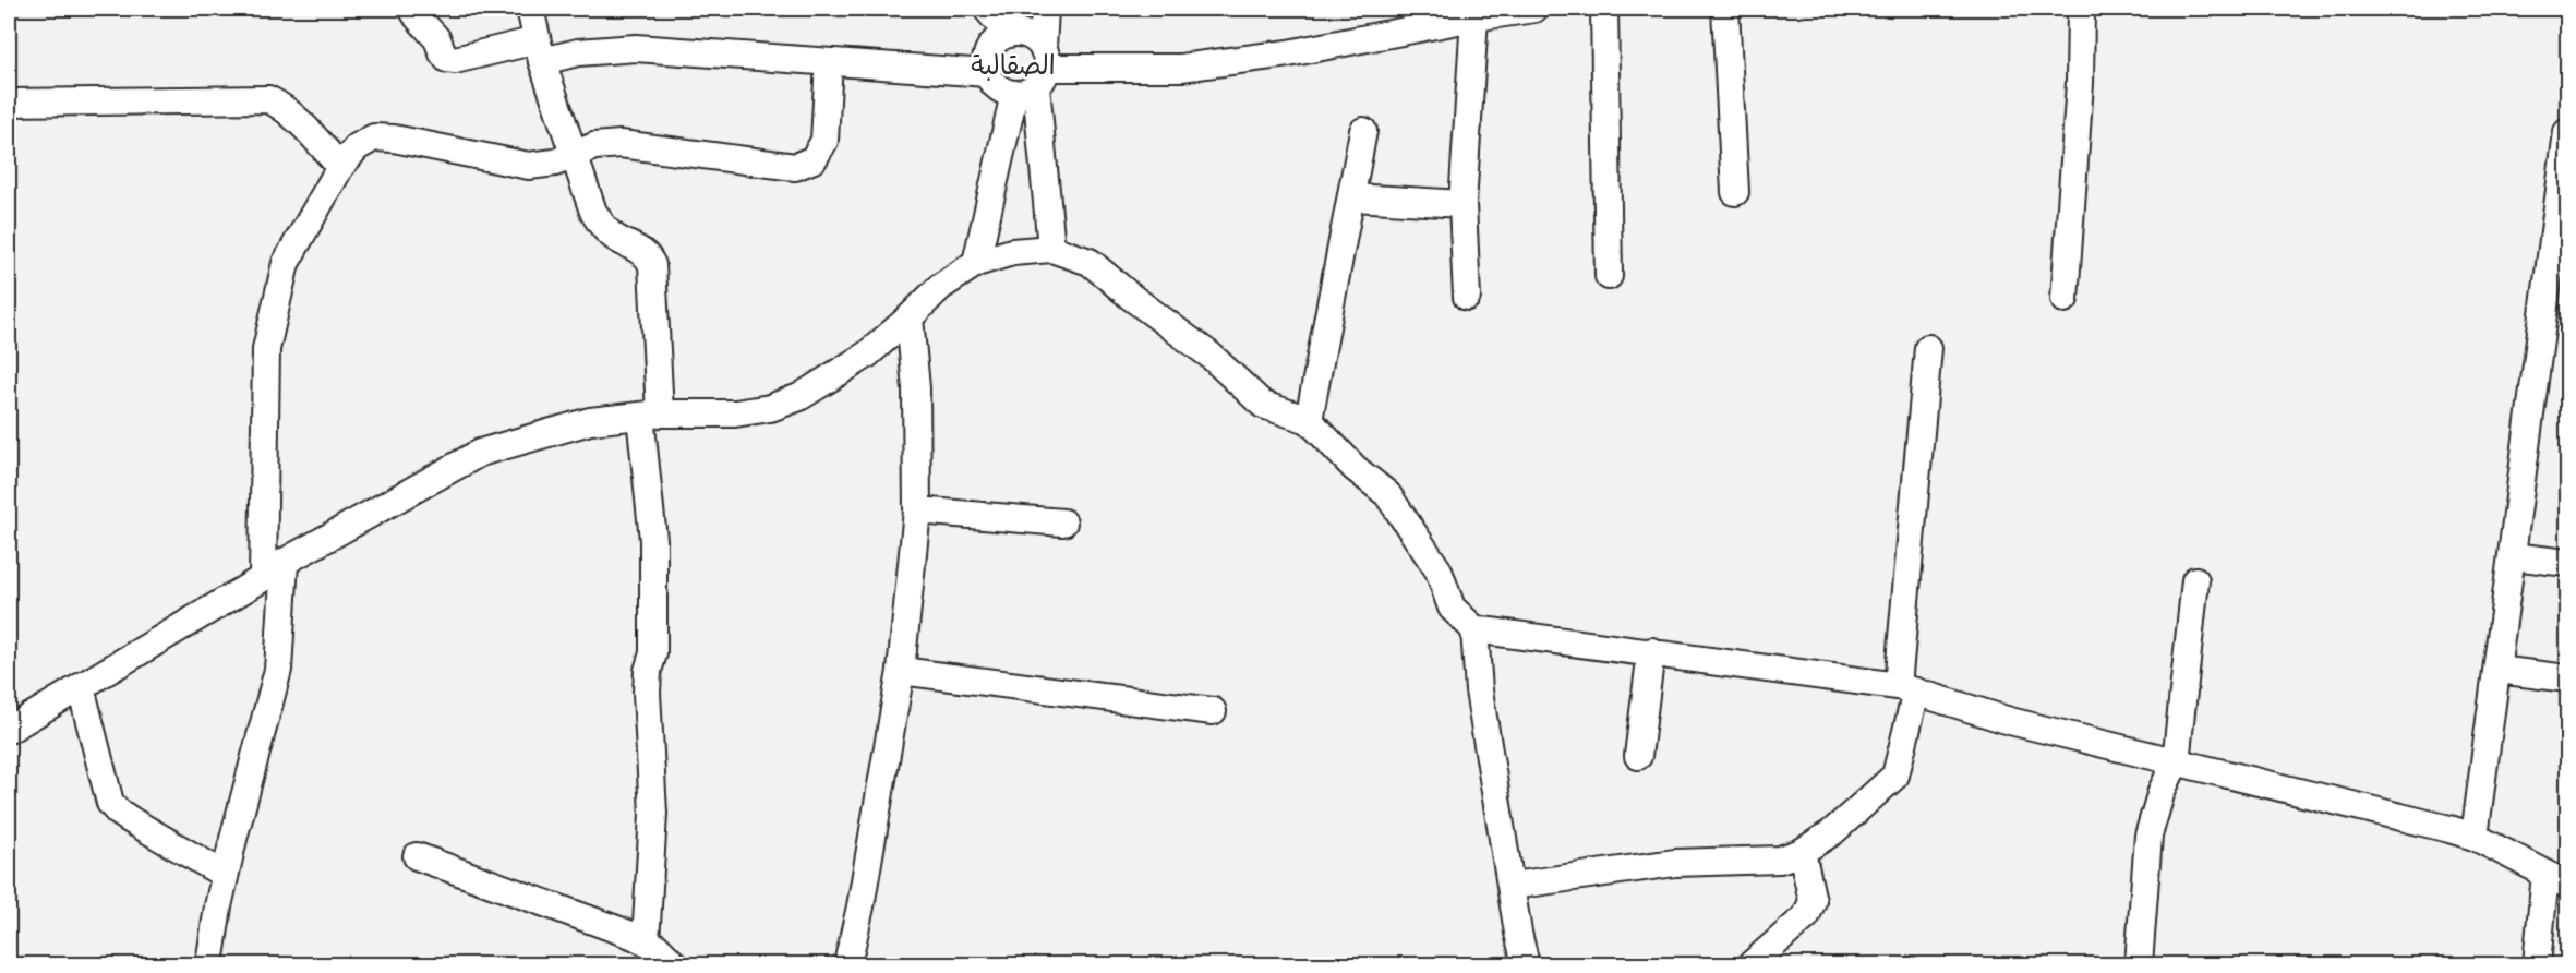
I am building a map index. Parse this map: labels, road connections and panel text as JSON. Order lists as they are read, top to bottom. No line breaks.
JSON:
{"districts":["الصقالبة"]}
